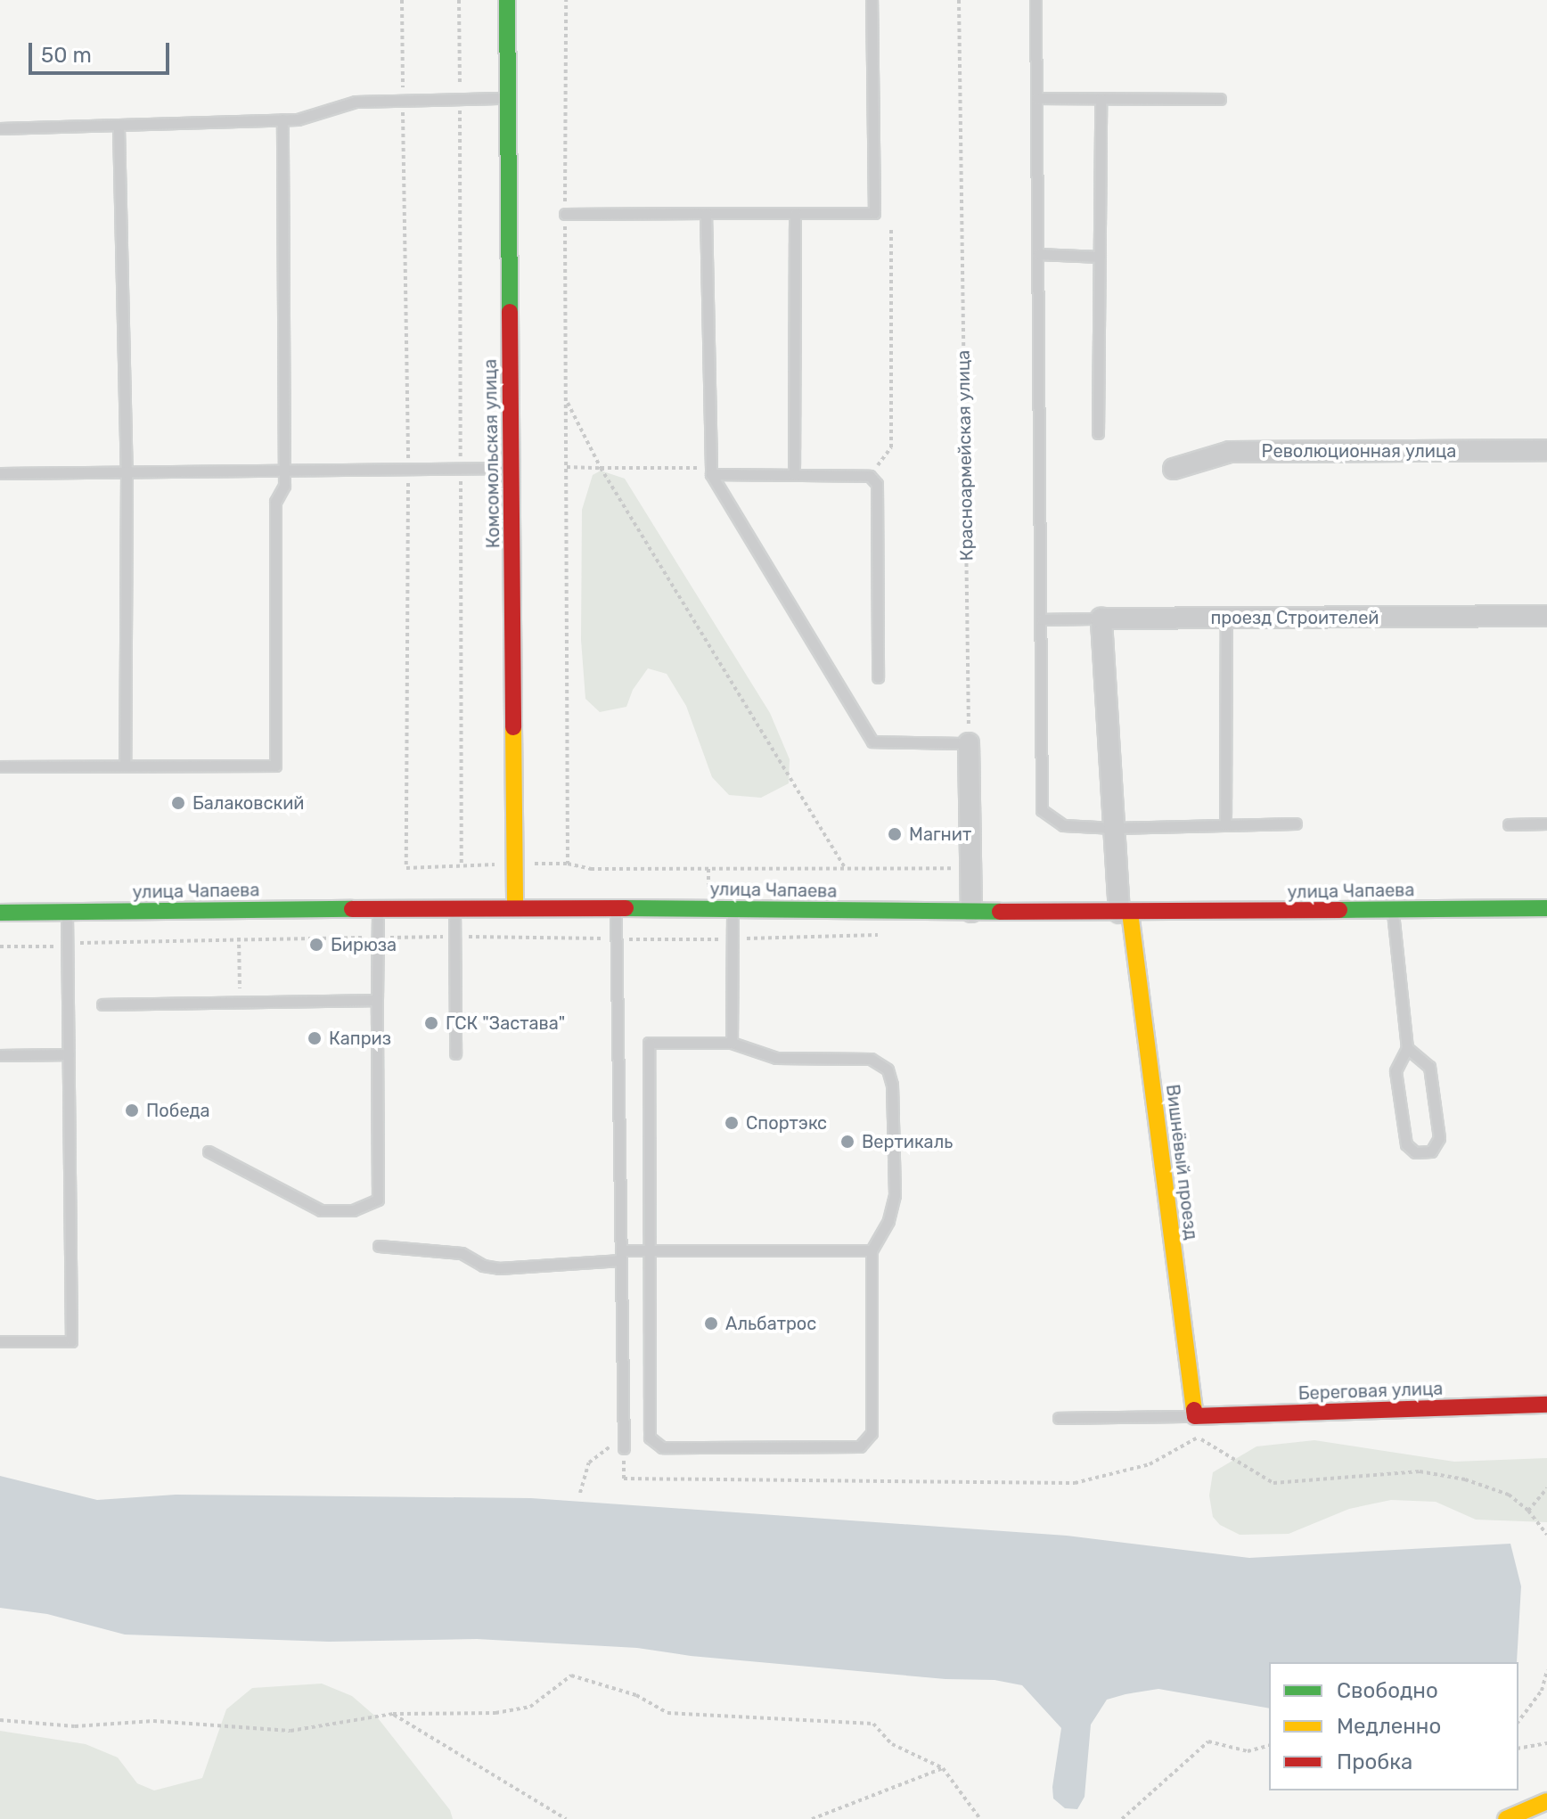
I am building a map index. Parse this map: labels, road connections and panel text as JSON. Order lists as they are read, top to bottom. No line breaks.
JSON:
{"streets":{"main road":["Комсомольская улица","улица Чапаева","Вишнёвый проезд","Береговая улица"],"street":["Революционная улица","проезд Строителей"],"path":["Красноармейская улица"]},"crossings":[["Комсомольская улица","улица Чапаева"],["улица Чапаева","Вишнёвый проезд"],["Вишнёвый проезд","Береговая улица"]],"places":["Балаковский","Магнит","Бирюза","ГСК \"Застава\"","Каприз","Победа","Спортэкс","Вертикаль","Альбатрос"],"legend":["Свободно","Медленно","Пробка"],"scale_bar":"50 m"}
